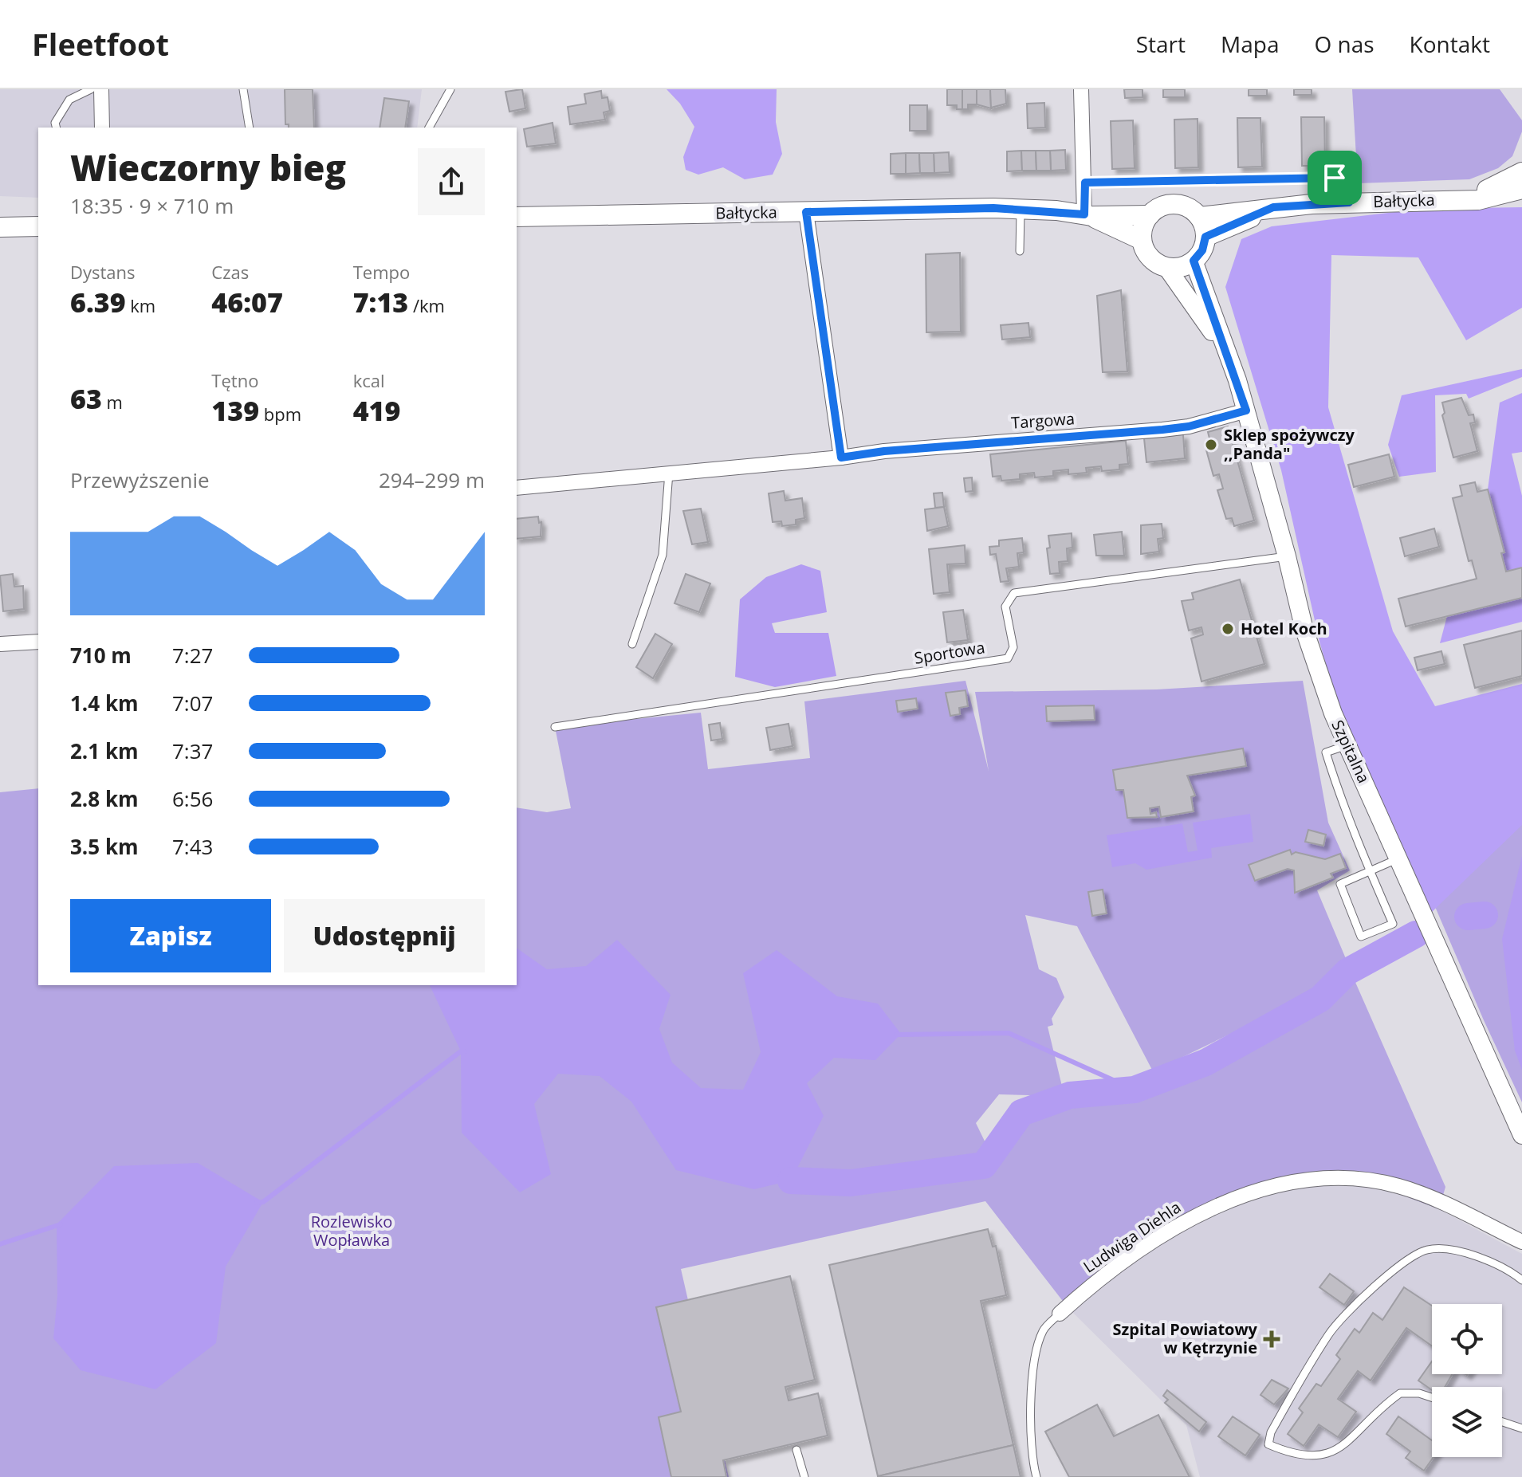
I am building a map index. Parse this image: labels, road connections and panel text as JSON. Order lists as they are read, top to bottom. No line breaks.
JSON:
{"streets":{"main road":["Bałtycka"],"street":["Targowa","Szpitalna","Ludwiga Diehla"],"lane":["Sportowa"]},"crossings":[["Bałtycka","Szpitalna"],["Targowa","Szpitalna"],["Sportowa","Szpitalna"]],"parks":["Rozlewisko Wopławka"],"places":{"other":["Sklep spożywczy ,,Panda\"","Hotel Koch"],"health":["Szpital Powiatowy w Kętrzynie"]},"page":{"header":"Fleetfoot","nav":["Start","Mapa","O nas","Kontakt"],"heading":["Wieczorny bieg","18:35 · 9 × 710 m"],"stats":[["Dystans","6.39 km"],["Czas","46:07"],["Tempo","7:13 /km"],["63 m"],["Tętno","139 bpm"],["kcal","419"]],"chart":["Przewyższenie","294–299 m"],"list":[{"name":"710 m","note":"7:27"},{"name":"1.4 km","note":"7:07"},{"name":"2.1 km","note":"7:37"},{"name":"2.8 km","note":"6:56"},{"name":"3.5 km","note":"7:43"}],"buttons":["Zapisz","Udostępnij"]}}
